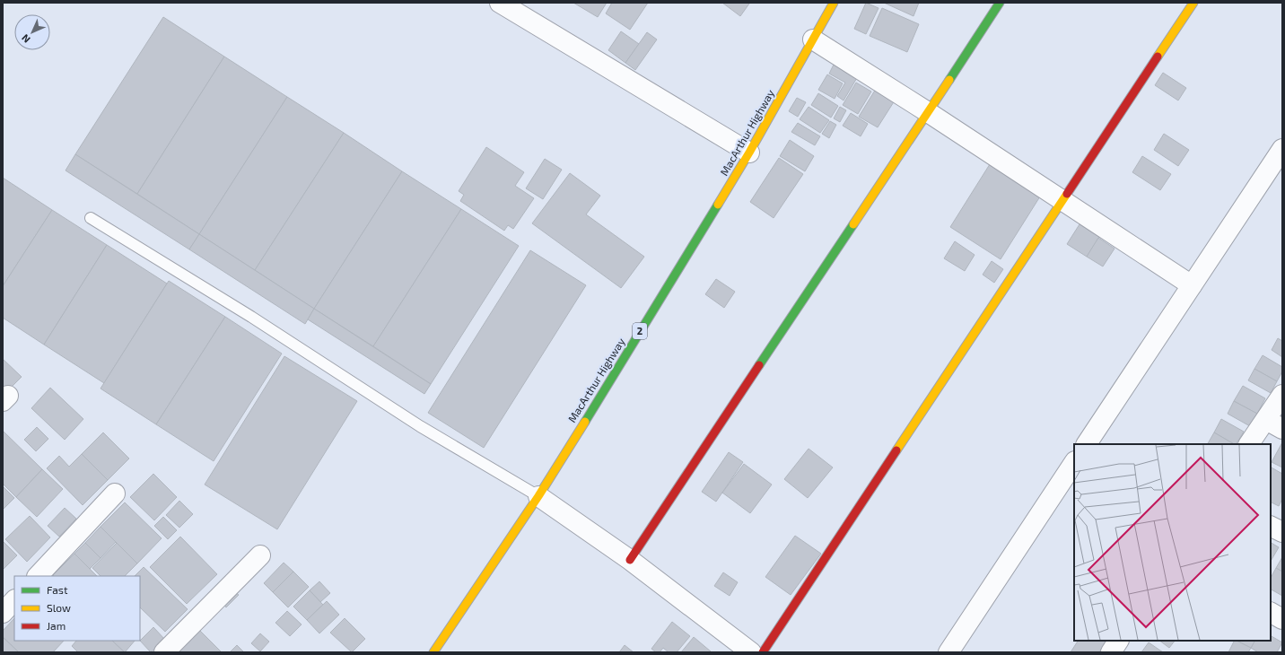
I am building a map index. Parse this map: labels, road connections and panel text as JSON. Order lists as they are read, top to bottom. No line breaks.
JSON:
{"streets":{"main road":["MacArthur Highway","2"]},"legend":["Fast","Slow","Jam"],"north":"bottom left"}
